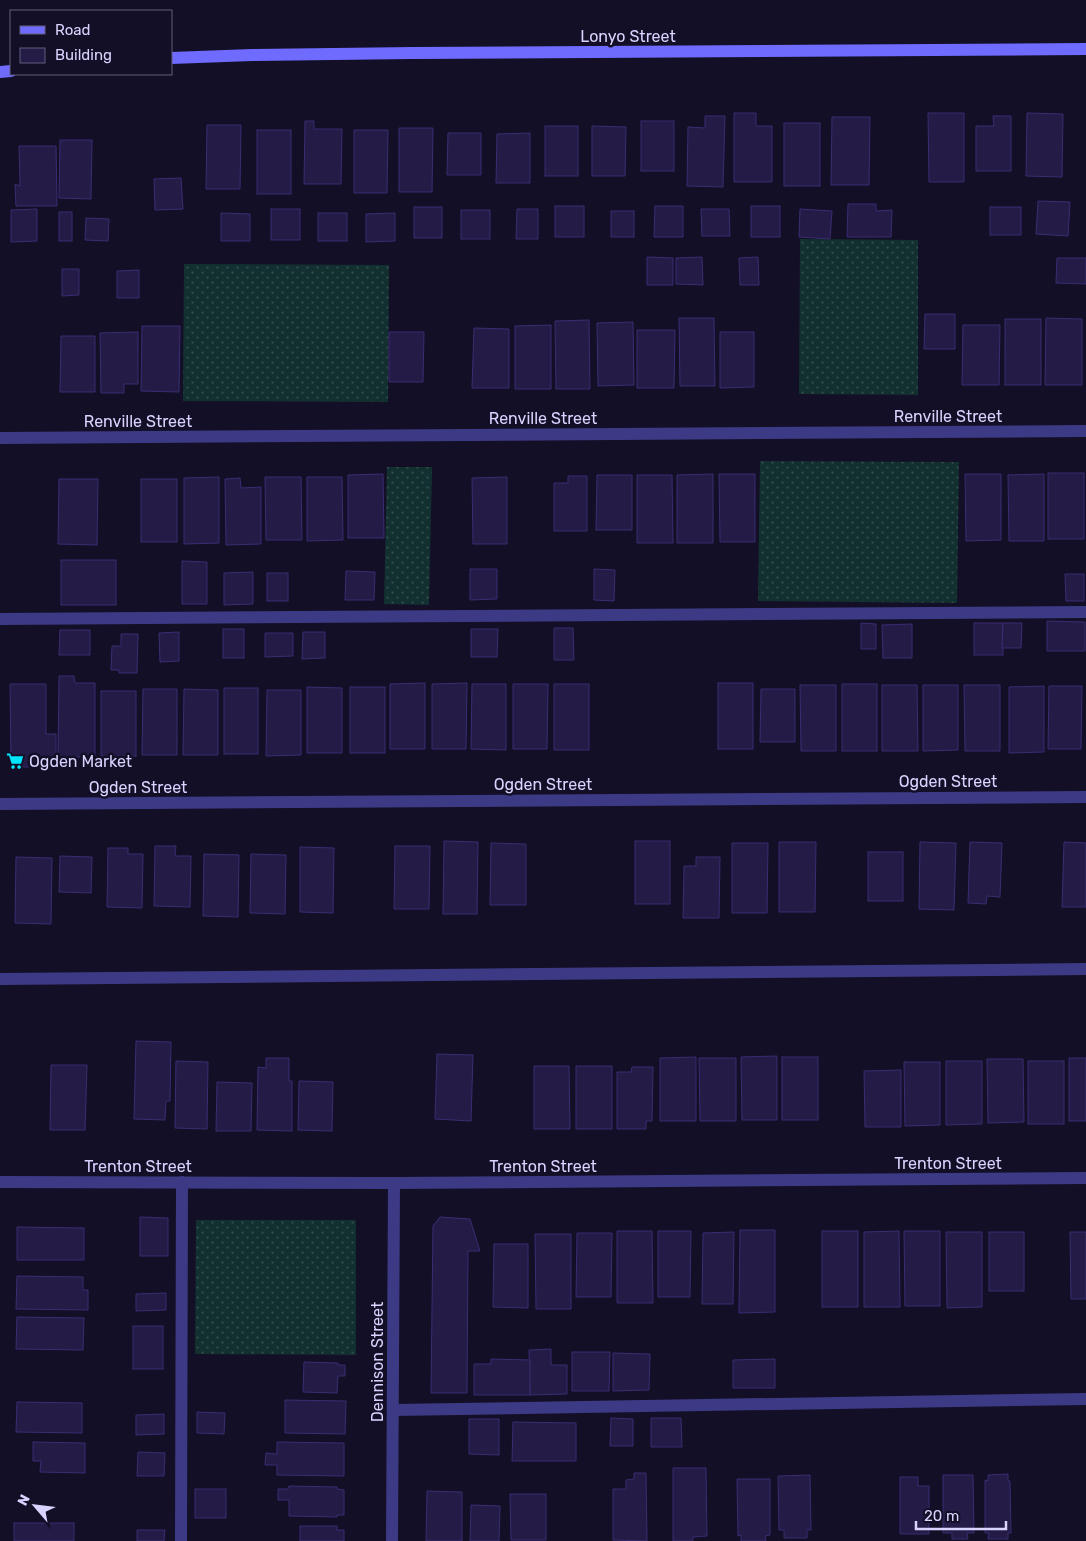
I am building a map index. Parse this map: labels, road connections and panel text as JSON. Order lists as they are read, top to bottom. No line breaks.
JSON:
{"streets":{"street":["Lonyo Street","Renville Street","Ogden Street","Trenton Street","Dennison Street"]},"crossings":[["Trenton Street","Dennison Street"]],"places":{"supermarket":["Ogden Market"]},"legend":["Road","Building"],"scale_bar":"20 m","north":"top left"}
